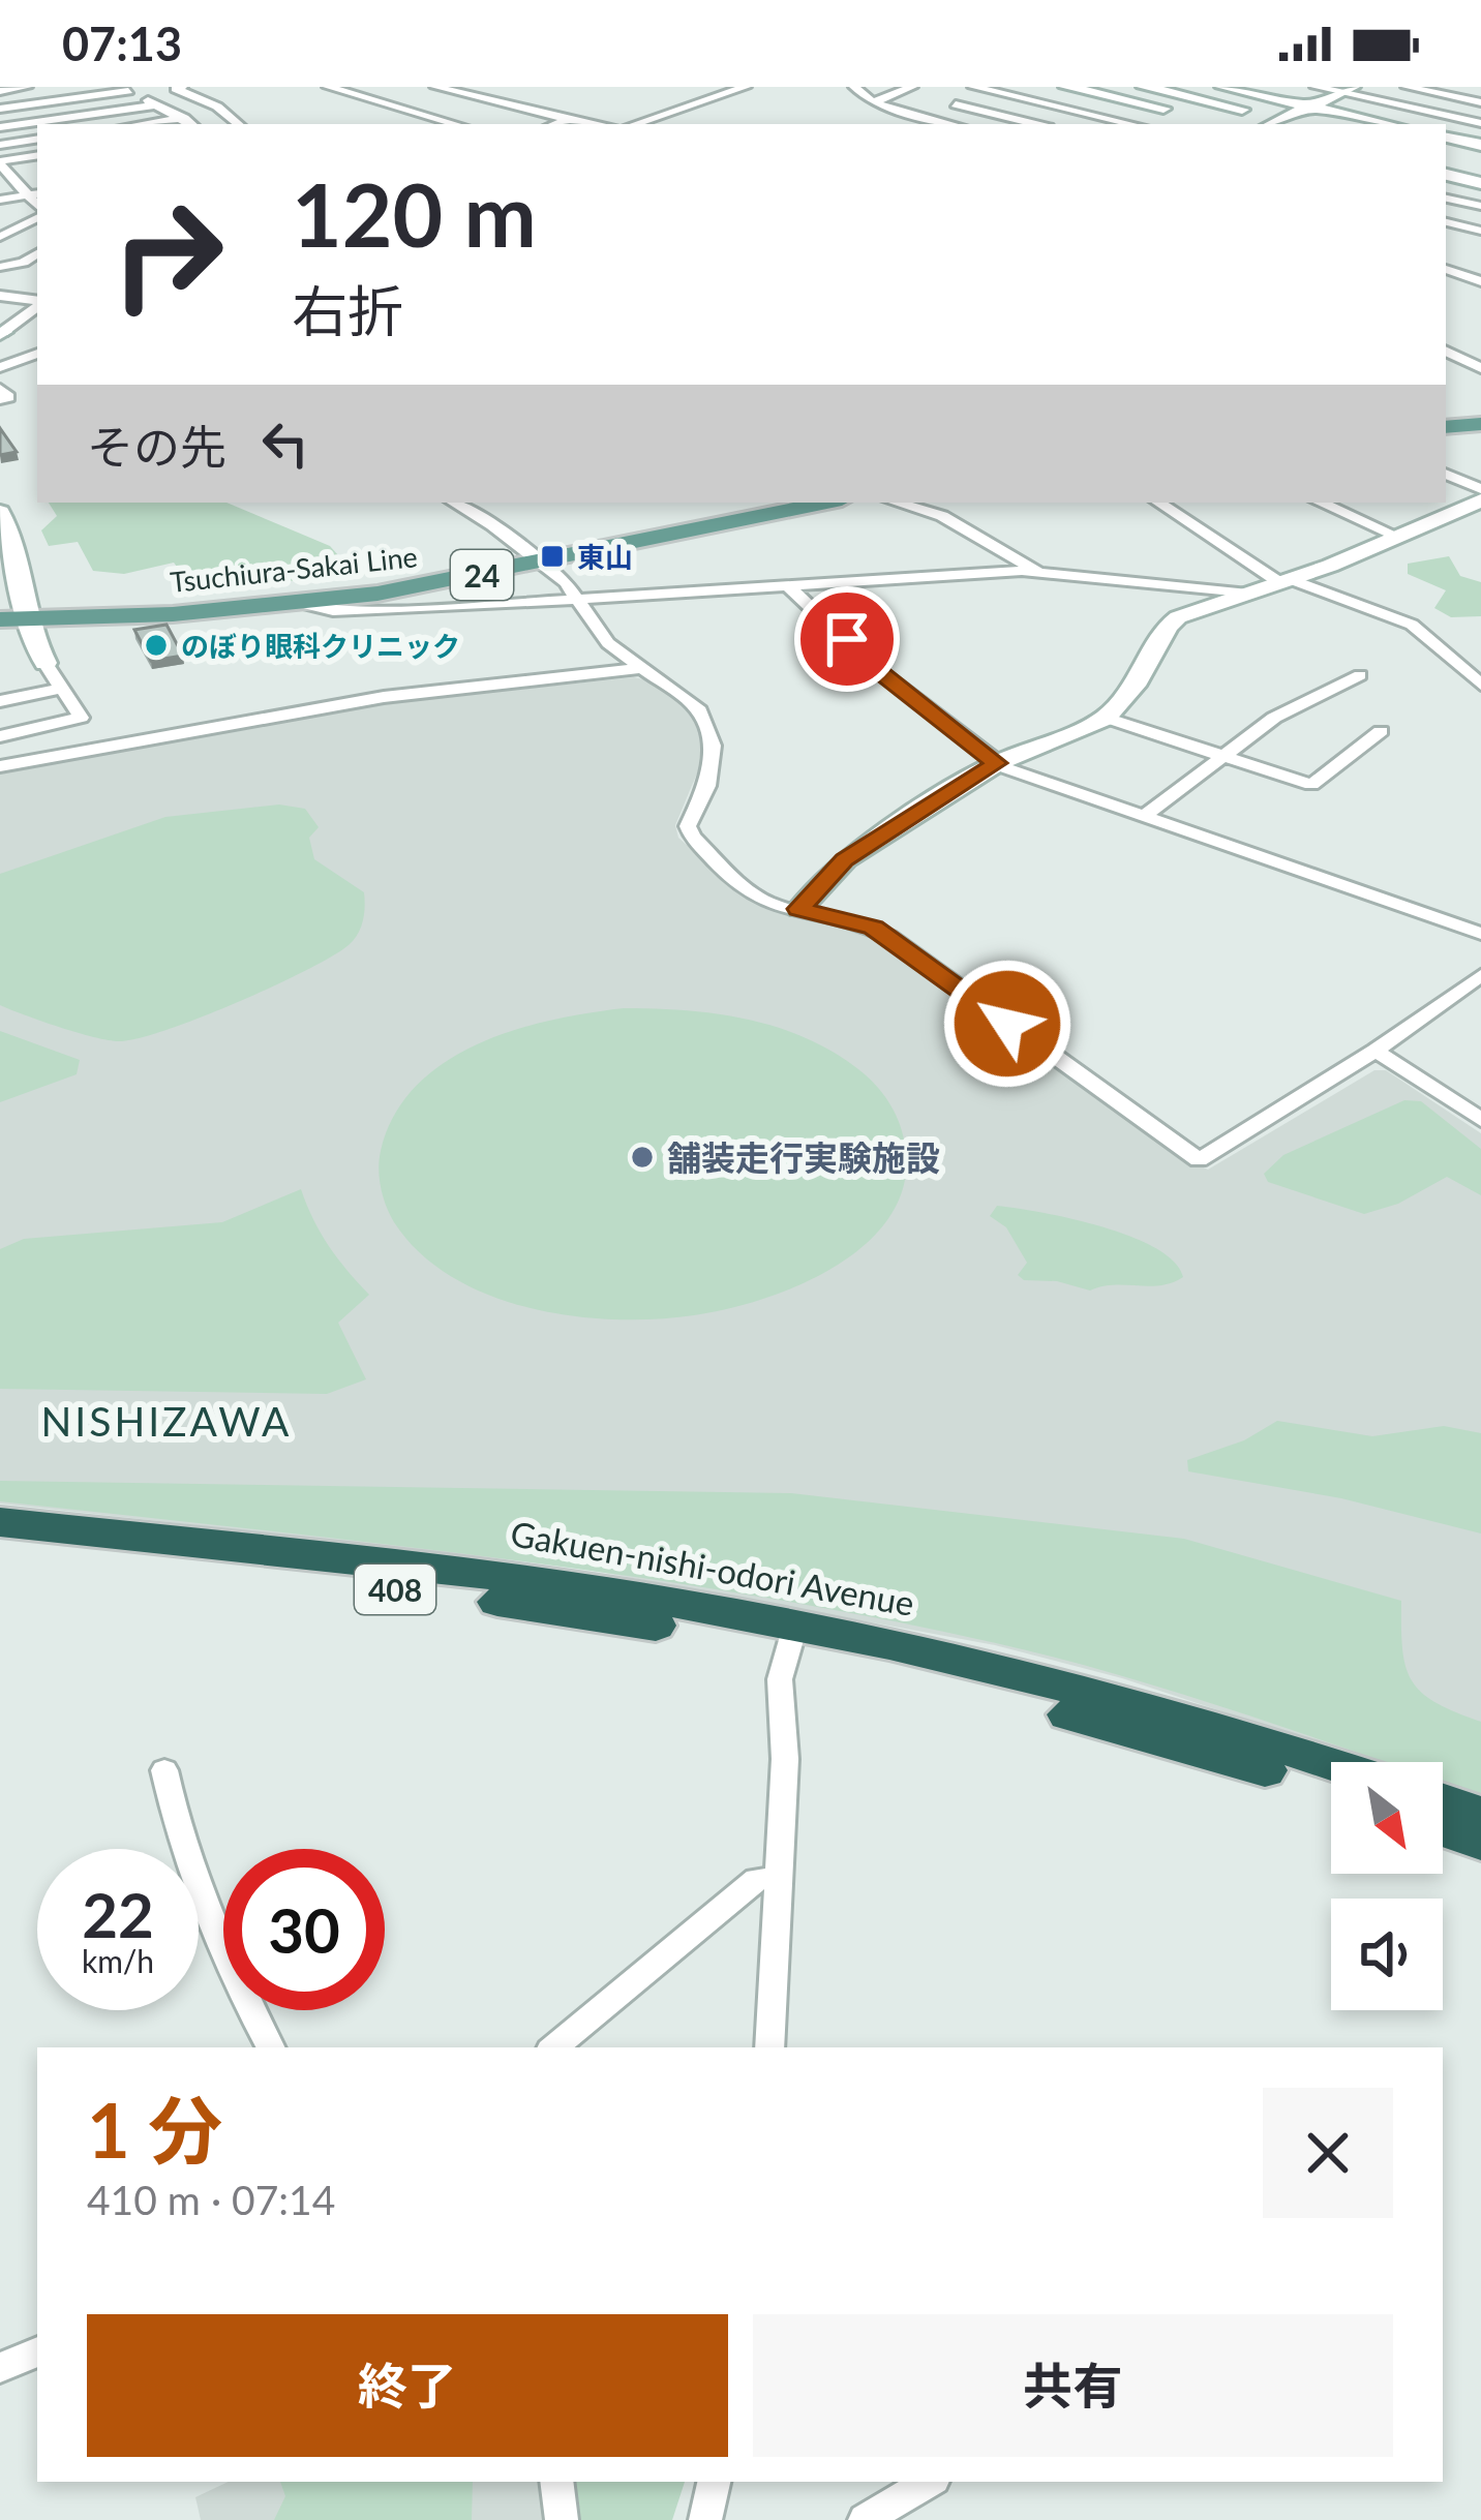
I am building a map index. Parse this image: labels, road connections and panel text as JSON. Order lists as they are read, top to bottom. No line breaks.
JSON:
{"streets":{"highway":["Gakuen-nishi-odori Avenue","408"],"main road":["Tsuchiura-Sakai Line","24"]},"districts":["NISHIZAWA"],"places":{"transit":["東山"],"other":["のぼり眼科クリニック","舗装走行実験施設"]},"north":"bottom right","page":{"status":"07:13","turn":["120 m","右折"],"then":"その先","speed":"22 km/h","limit":"30","heading":["1 分","410 m · 07:14"],"buttons":["終了","共有"]}}
